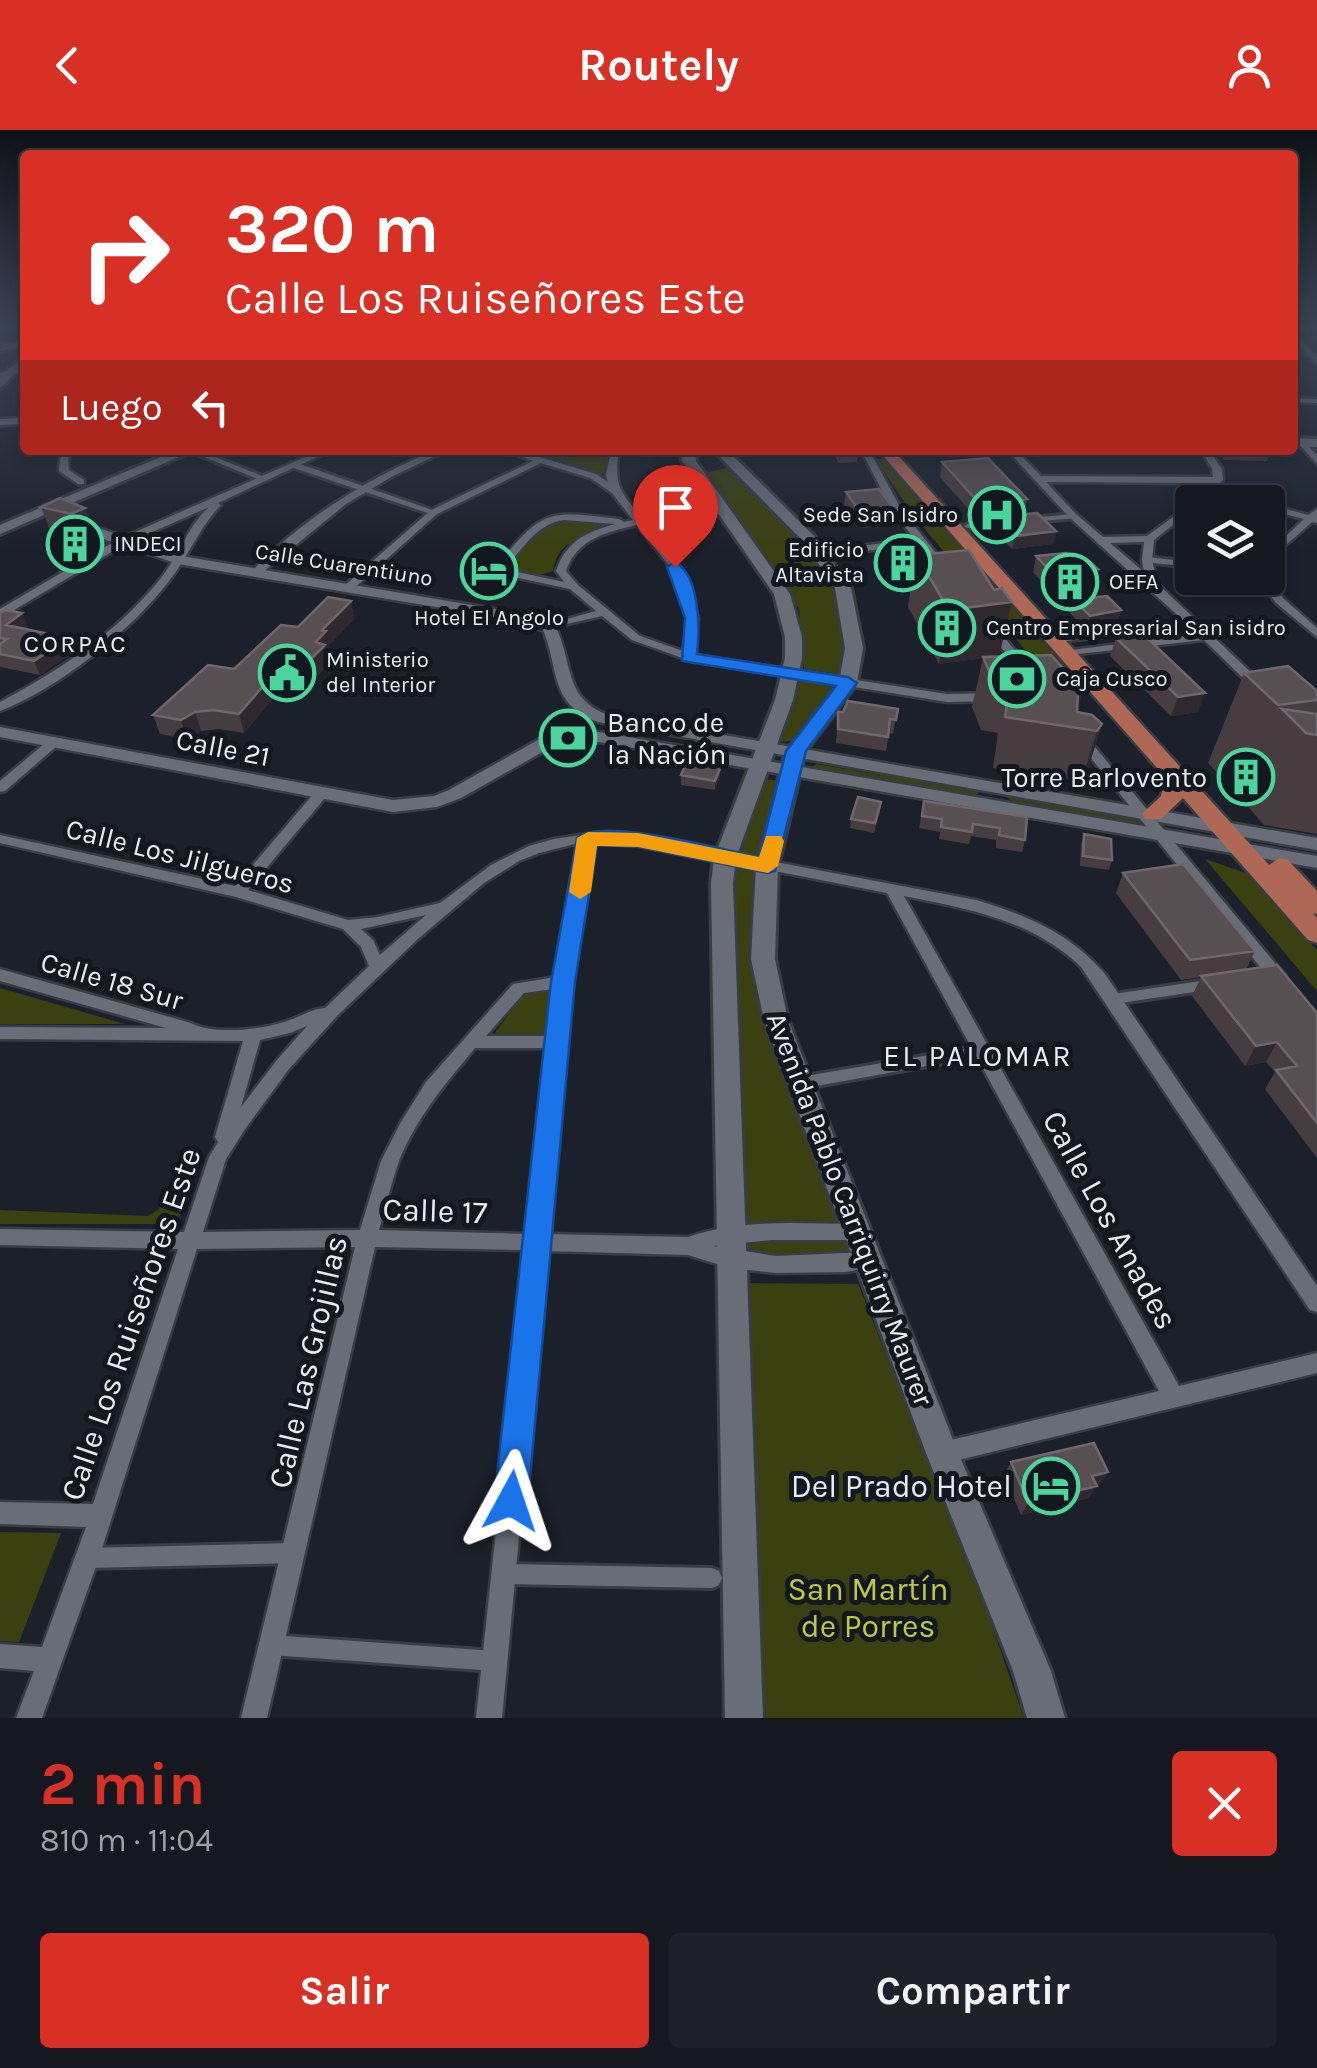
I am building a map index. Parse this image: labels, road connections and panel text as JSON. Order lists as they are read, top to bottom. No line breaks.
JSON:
{"streets":{"main road":["Avenida Pablo Carriquirry Maurer"],"street":["Calle Cuarentiuno","Calle 21","Calle Los Jilgueros","Calle 18 Sur","Calle 17","Calle Los Anades","Calle Los Ruiseñores Este","Calle Las Grojillas"]},"crossings":[["Calle Los Jilgueros","Calle Los Ruiseñores Este"],["Avenida Pablo Carriquirry Maurer","Calle 17"],["Avenida Pablo Carriquirry Maurer","Calle Los Ruiseñores Este"],["Calle 17","Calle Los Ruiseñores Este"],["Calle 17","Calle Las Grojillas"],["Calle Los Anades","Calle Los Ruiseñores Este"]],"districts":["CORPAC","EL PALOMAR"],"parks":["San Martín de Porres"],"places":{"hospital":["Sede San Isidro"],"building":["INDECI","Edificio Altavista","OEFA","Centro Empresarial San isidro","Torre Barlovento"],"hotel":["Hotel El Angolo","Del Prado Hotel"],"public building":["Ministerio del Interior"],"bank":["Caja Cusco","Banco de la Nación"]},"page":{"header":"Routely","turn":["320 m","Calle Los Ruiseñores Este"],"then":"Luego","heading":["2 min","810 m · 11:04"],"buttons":["Salir","Compartir"]}}
